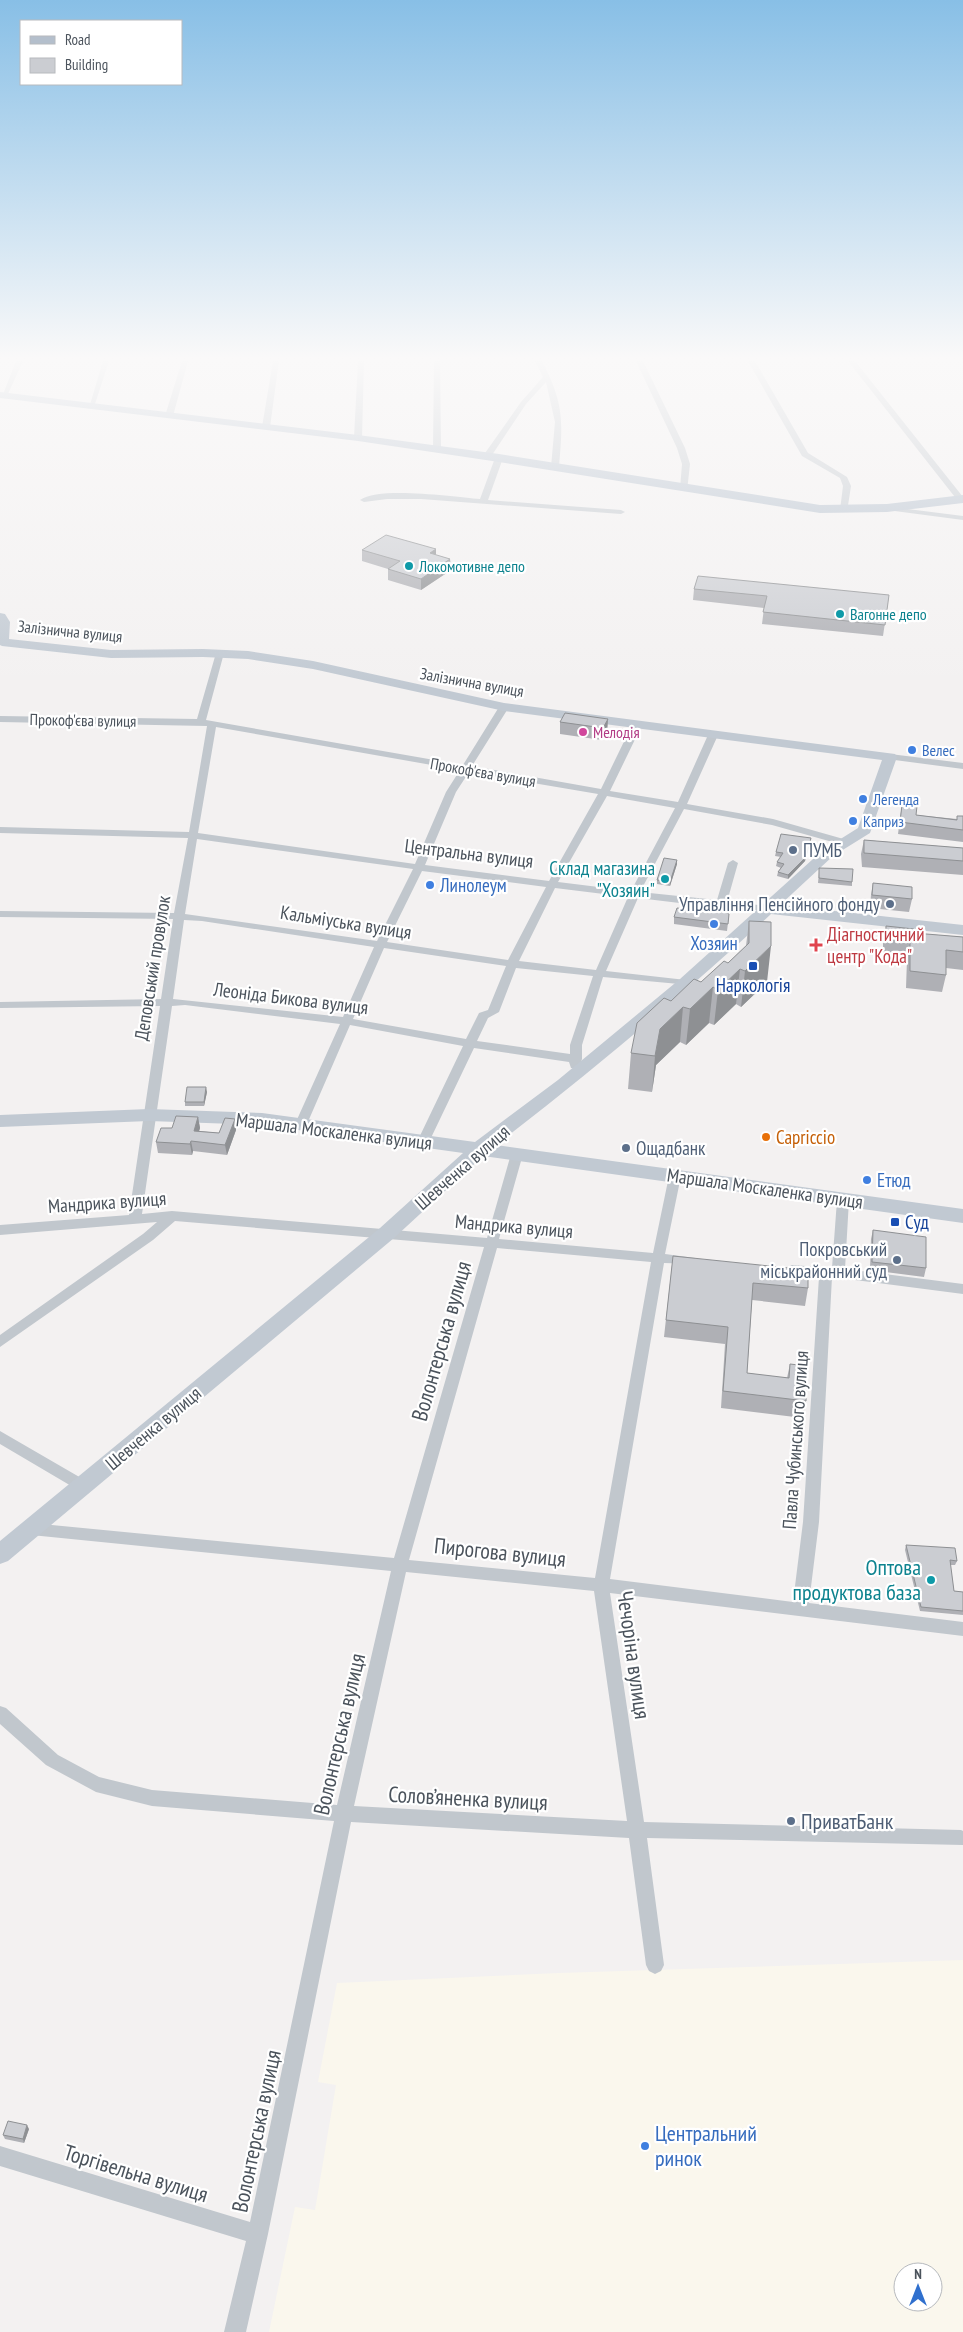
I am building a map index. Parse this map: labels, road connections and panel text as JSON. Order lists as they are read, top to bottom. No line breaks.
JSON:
{"streets":{"street":["Залізнична вулиця","Прокоф'єва вулиця","Центральна вулиця","Кальміуська вулиця","Деповський провулок","Леоніда Бикова вулиця","Маршала Москаленка вулиця","Шевченка вулиця","Мандрика вулиця","Волонтерська вулиця","Павла Чубинського вулиця","Пирогова вулиця","Чечоріна вулиця","Солов’яненка вулиця","Торгівельна вулиця"]},"crossings":[["Залізнична вулиця","Шевченка вулиця"],["Прокоф'єва вулиця","Деповський провулок"],["Прокоф'єва вулиця","Шевченка вулиця"],["Центральна вулиця","Деповський провулок"],["Центральна вулиця","Шевченка вулиця"],["Кальміуська вулиця","Деповський провулок"],["Кальміуська вулиця","Шевченка вулиця"],["Деповський провулок","Леоніда Бикова вулиця"],["Деповський провулок","Маршала Москаленка вулиця"],["Деповський провулок","Мандрика вулиця"],["Маршала Москаленка вулиця","Шевченка вулиця"],["Маршала Москаленка вулиця","Волонтерська вулиця"],["Маршала Москаленка вулиця","Павла Чубинського вулиця"],["Маршала Москаленка вулиця","Чечоріна вулиця"],["Шевченка вулиця","Мандрика вулиця"],["Шевченка вулиця","Пирогова вулиця"],["Мандрика вулиця","Волонтерська вулиця"],["Мандрика вулиця","Чечоріна вулиця"],["Волонтерська вулиця","Пирогова вулиця"],["Волонтерська вулиця","Солов’яненка вулиця"],["Волонтерська вулиця","Торгівельна вулиця"],["Павла Чубинського вулиця","Пирогова вулиця"],["Пирогова вулиця","Чечоріна вулиця"],["Чечоріна вулиця","Солов’яненка вулиця"]],"places":{"other":["Локомотивне депо","Вагонне депо","Мелодія","Велес","Легенда","Каприз","ПУМБ","Склад магазина \"Хозяин\"","Линолеум","Управління Пенсійного фонду","Хозяин","Capriccio","Ощадбанк","Етюд","Покровський міськрайонний суд","Оптова продуктова база","ПриватБанк","Центральний ринок"],"health":["Діагностичний центр \"Кода\""],"transit":["Наркологія","Суд"]},"legend":["Road","Building"],"north":"top"}
